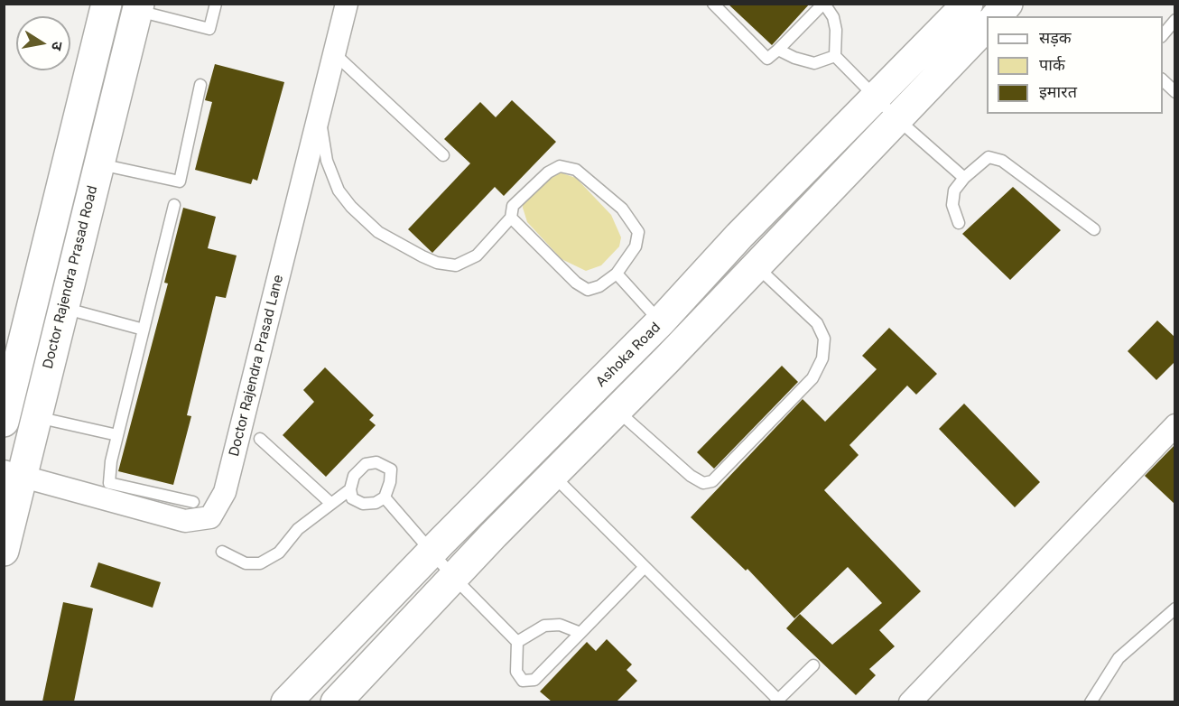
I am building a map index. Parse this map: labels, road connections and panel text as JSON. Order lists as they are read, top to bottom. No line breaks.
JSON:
{"streets":{"main road":["Doctor Rajendra Prasad Road","Ashoka Road"],"street":["Doctor Rajendra Prasad Lane"]},"crossings":[["Doctor Rajendra Prasad Road","Doctor Rajendra Prasad Lane"]],"legend":["सड़क","पार्क","इमारत"],"north":"right"}
